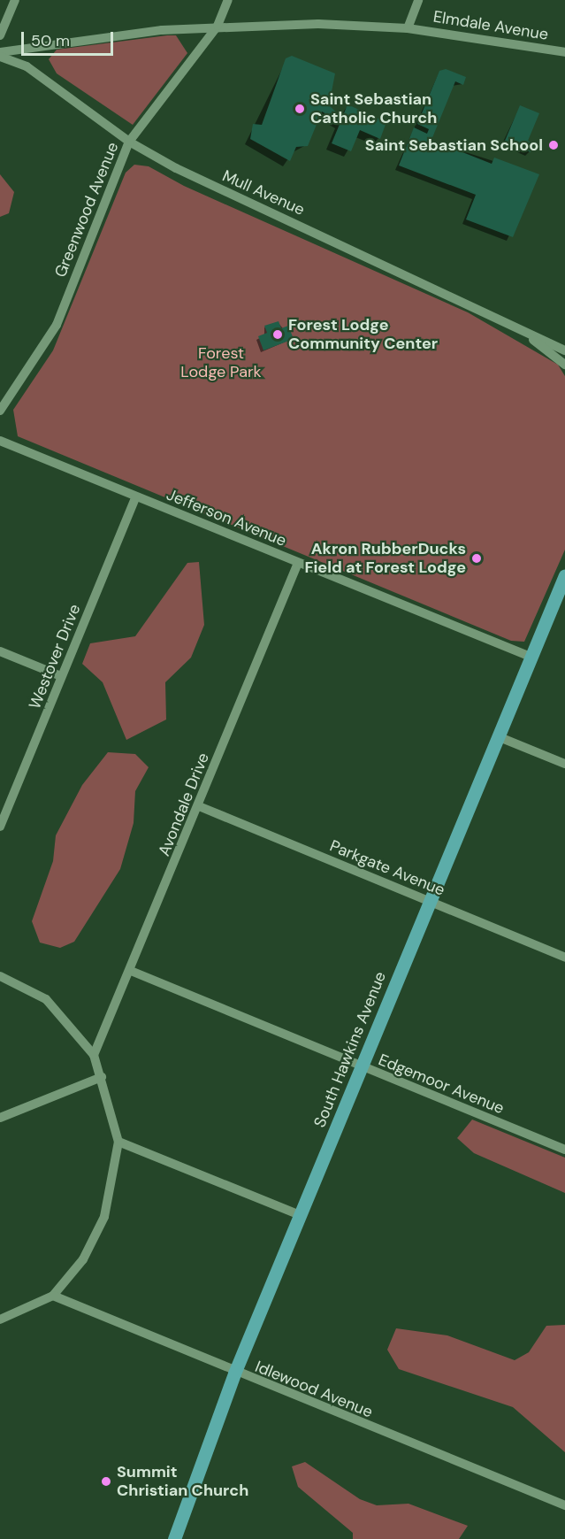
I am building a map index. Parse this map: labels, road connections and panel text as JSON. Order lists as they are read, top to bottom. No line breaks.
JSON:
{"streets":{"main road":["South Hawkins Avenue"],"street":["Elmdale Avenue","Mull Avenue","Greenwood Avenue","Jefferson Avenue","Westover Drive","Avondale Drive","Parkgate Avenue","Edgemoor Avenue","Idlewood Avenue"]},"crossings":[["Elmdale Avenue","Greenwood Avenue"],["Mull Avenue","Greenwood Avenue"],["Jefferson Avenue","Westover Drive"],["Jefferson Avenue","Avondale Drive"],["Jefferson Avenue","South Hawkins Avenue"],["Avondale Drive","Parkgate Avenue"],["Avondale Drive","Edgemoor Avenue"],["Parkgate Avenue","South Hawkins Avenue"],["South Hawkins Avenue","Edgemoor Avenue"],["South Hawkins Avenue","Idlewood Avenue"]],"parks":["Forest Lodge Park"],"places":["Saint Sebastian Catholic Church","Saint Sebastian School","Forest Lodge Community Center","Akron RubberDucks Field at Forest Lodge","Summit Christian Church"],"scale_bar":"50 m"}
